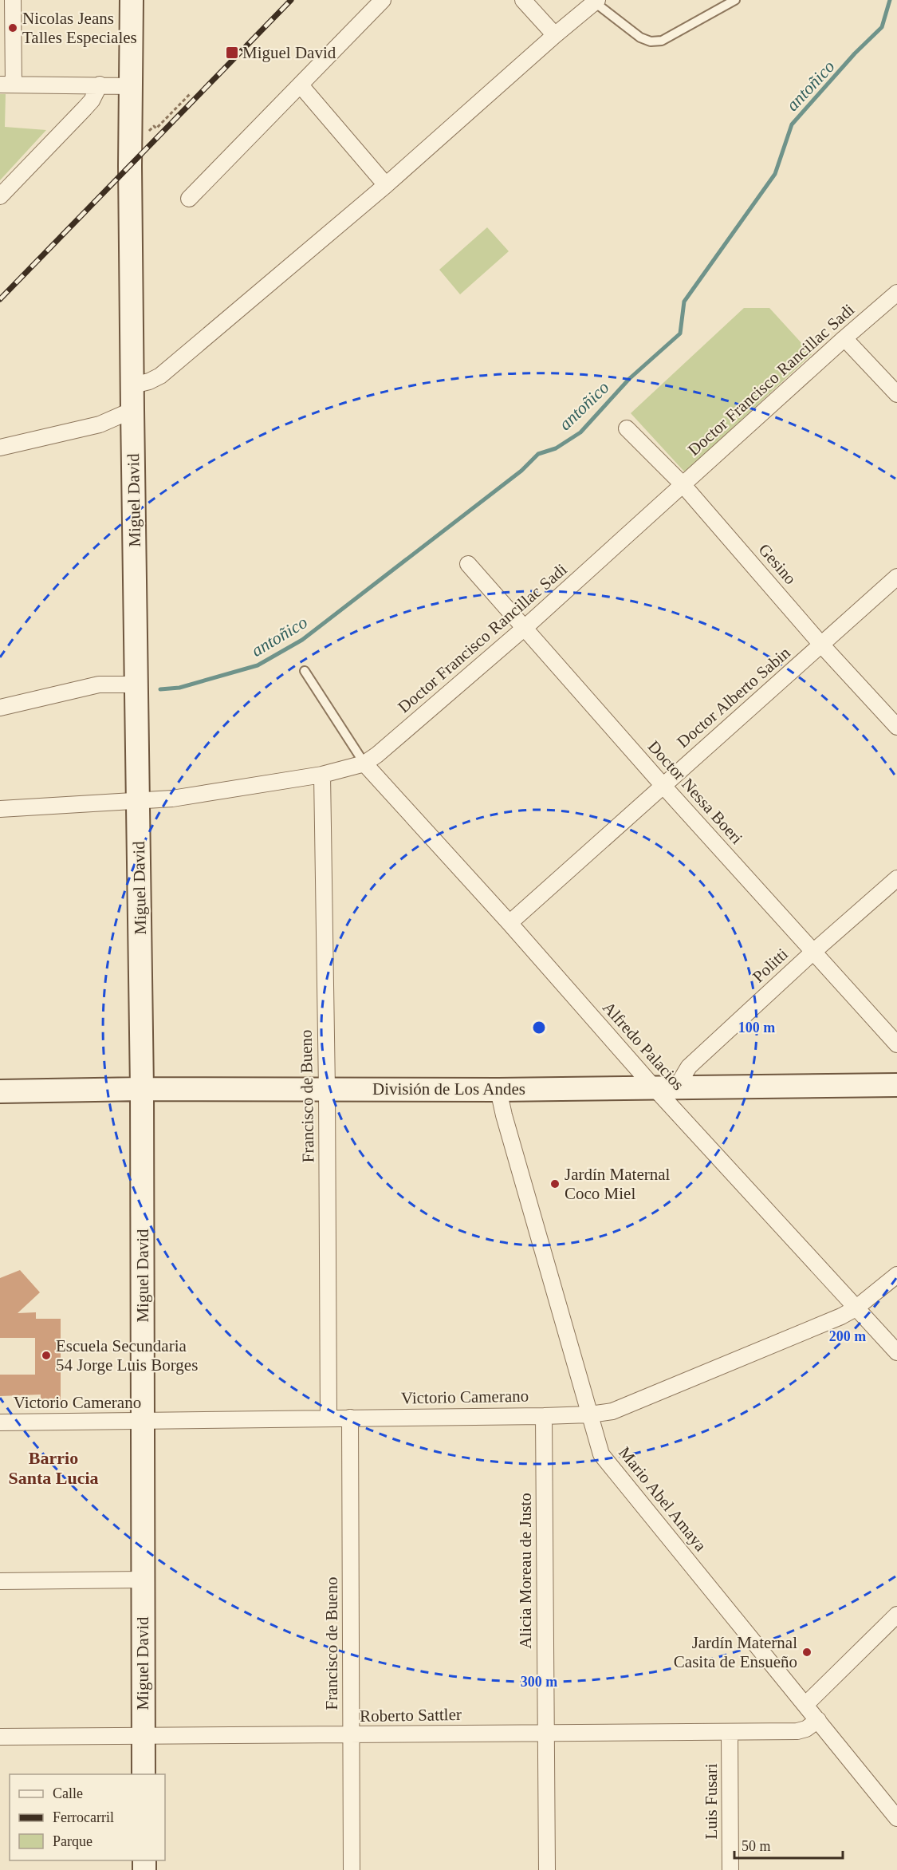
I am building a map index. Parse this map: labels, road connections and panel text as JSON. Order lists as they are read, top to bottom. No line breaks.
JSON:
{"streets":{"street":["Doctor Francisco Rancillac Sadi","Miguel David","Gesino","Doctor Alberto Sabin","Doctor Nessa Boeri","Politti","Alfredo Palacios","División de Los Andes","Francisco de Bueno","Victorio Camerano","Mario Abel Amaya","Alicia Moreau de Justo","Roberto Sattler","Luis Fusari"]},"crossings":[["Doctor Francisco Rancillac Sadi","Miguel David"],["Doctor Francisco Rancillac Sadi","Gesino"],["Doctor Francisco Rancillac Sadi","Doctor Nessa Boeri"],["Doctor Francisco Rancillac Sadi","Alfredo Palacios"],["Doctor Francisco Rancillac Sadi","Francisco de Bueno"],["Miguel David","División de Los Andes"],["Miguel David","Victorio Camerano"],["Miguel David","Roberto Sattler"],["Gesino","Doctor Alberto Sabin"],["Doctor Alberto Sabin","Doctor Nessa Boeri"],["Doctor Alberto Sabin","Alfredo Palacios"],["Doctor Nessa Boeri","Politti"],["Politti","División de Los Andes"],["Alfredo Palacios","División de Los Andes"],["Alfredo Palacios","Victorio Camerano"],["División de Los Andes","Francisco de Bueno"],["División de Los Andes","Mario Abel Amaya"],["Francisco de Bueno","Victorio Camerano"],["Francisco de Bueno","Roberto Sattler"],["Victorio Camerano","Mario Abel Amaya"],["Victorio Camerano","Alicia Moreau de Justo"],["Mario Abel Amaya","Roberto Sattler"],["Alicia Moreau de Justo","Roberto Sattler"],["Roberto Sattler","Luis Fusari"]],"districts":["Barrio Santa Lucia"],"water":["antoñico"],"places":{"other":["Nicolas Jeans Talles Especiales","Jardín Maternal Coco Miel","Escuela Secundaria 54 Jorge Luis Borges","Jardín Maternal Casita de Ensueño"],"transit":["Miguel David"]},"legend":["Calle","Ferrocarril","Parque"],"scale_bar":"50 m","rings":["100 m","200 m","300 m"]}
